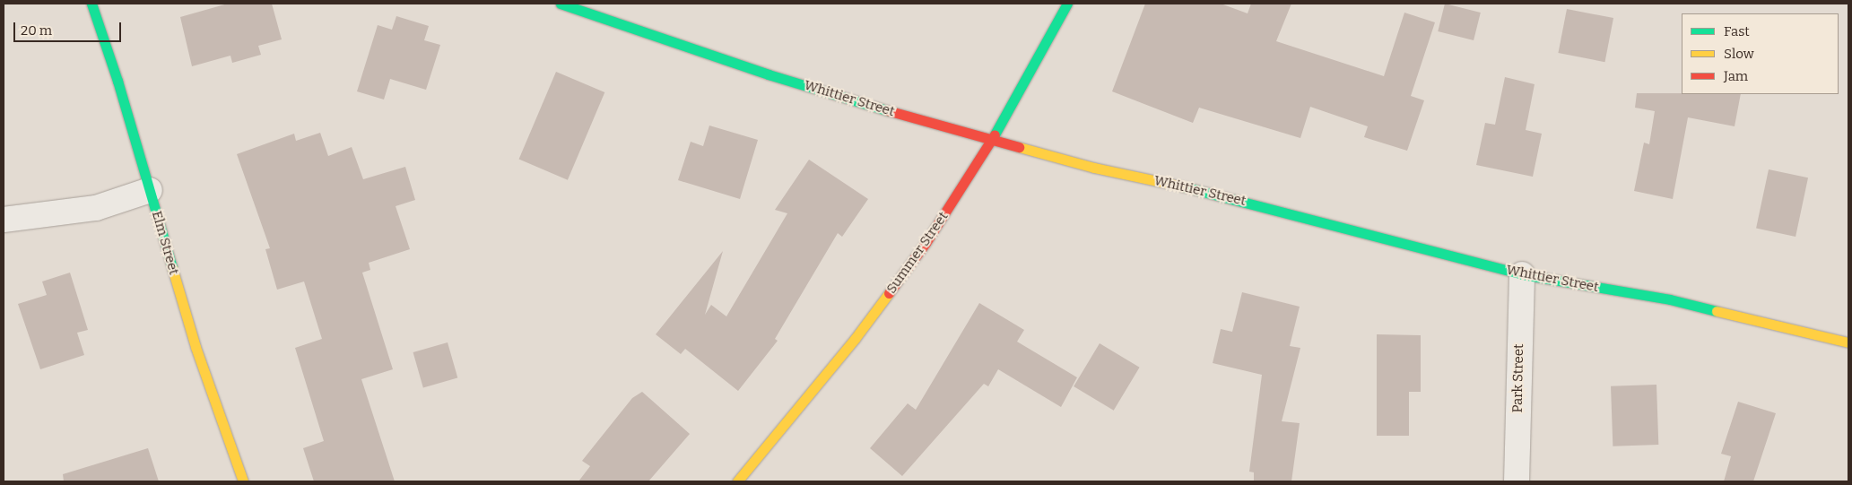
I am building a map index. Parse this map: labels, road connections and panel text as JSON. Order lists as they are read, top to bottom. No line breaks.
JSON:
{"streets":{"street":["Whittier Street","Elm Street","Summer Street","Park Street"]},"crossings":[["Whittier Street","Summer Street"],["Whittier Street","Park Street"]],"legend":["Fast","Slow","Jam"],"scale_bar":"20 m"}
